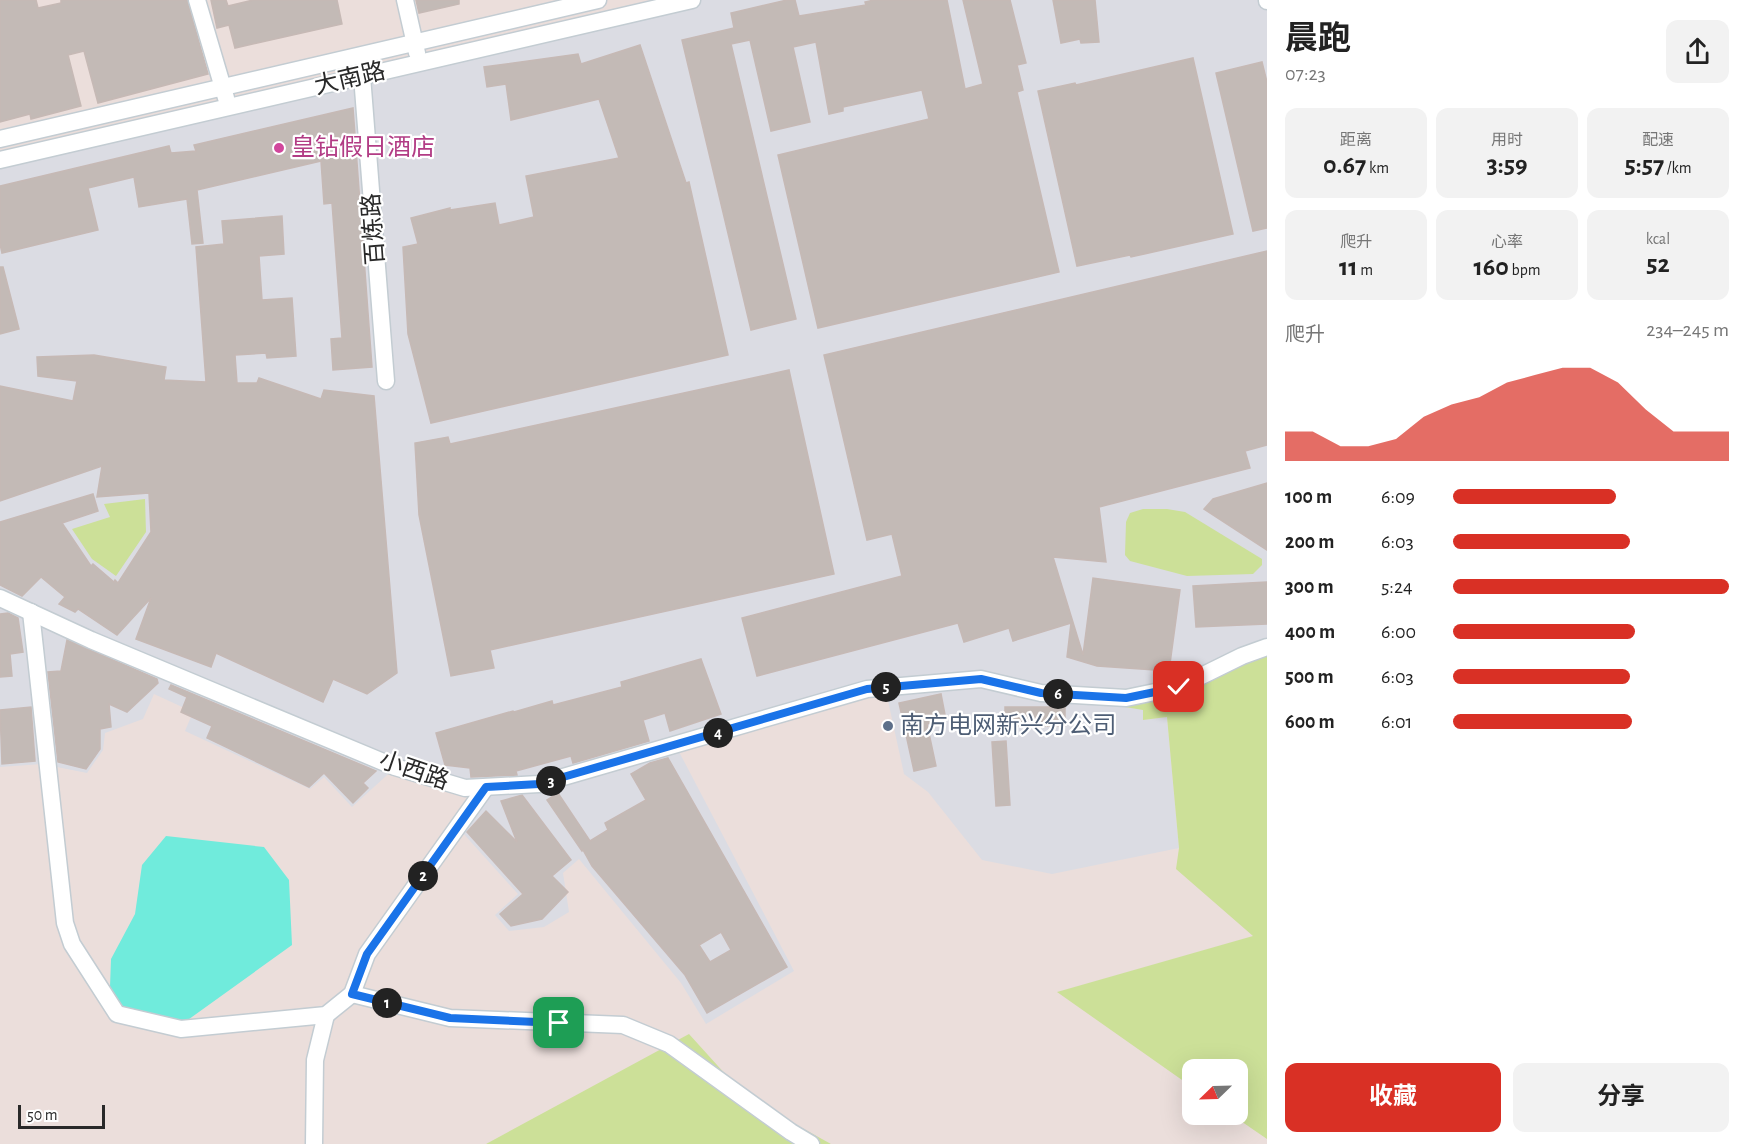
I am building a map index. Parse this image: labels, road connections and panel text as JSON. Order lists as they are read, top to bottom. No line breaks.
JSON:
{"streets":{"street":["大南路","百炼路","小西路"]},"crossings":[["大南路","百炼路"]],"places":["皇钻假日酒店","南方电网新兴分公司"],"scale_bar":"50 m","north":"bottom left","page":{"heading":["晨跑","07:23"],"stats":[["距离","0.67 km"],["用时","3:59"],["配速","5:57 /km"],["爬升","11 m"],["心率","160 bpm"],["kcal","52"]],"chart":["爬升","234–245 m"],"list":[{"name":"100 m","note":"6:09"},{"name":"200 m","note":"6:03"},{"name":"300 m","note":"5:24"},{"name":"400 m","note":"6:00"},{"name":"500 m","note":"6:03"},{"name":"600 m","note":"6:01"}],"pins":["5","6","4","3","2","1"],"buttons":["收藏","分享"],"scale":"50 m"}}
